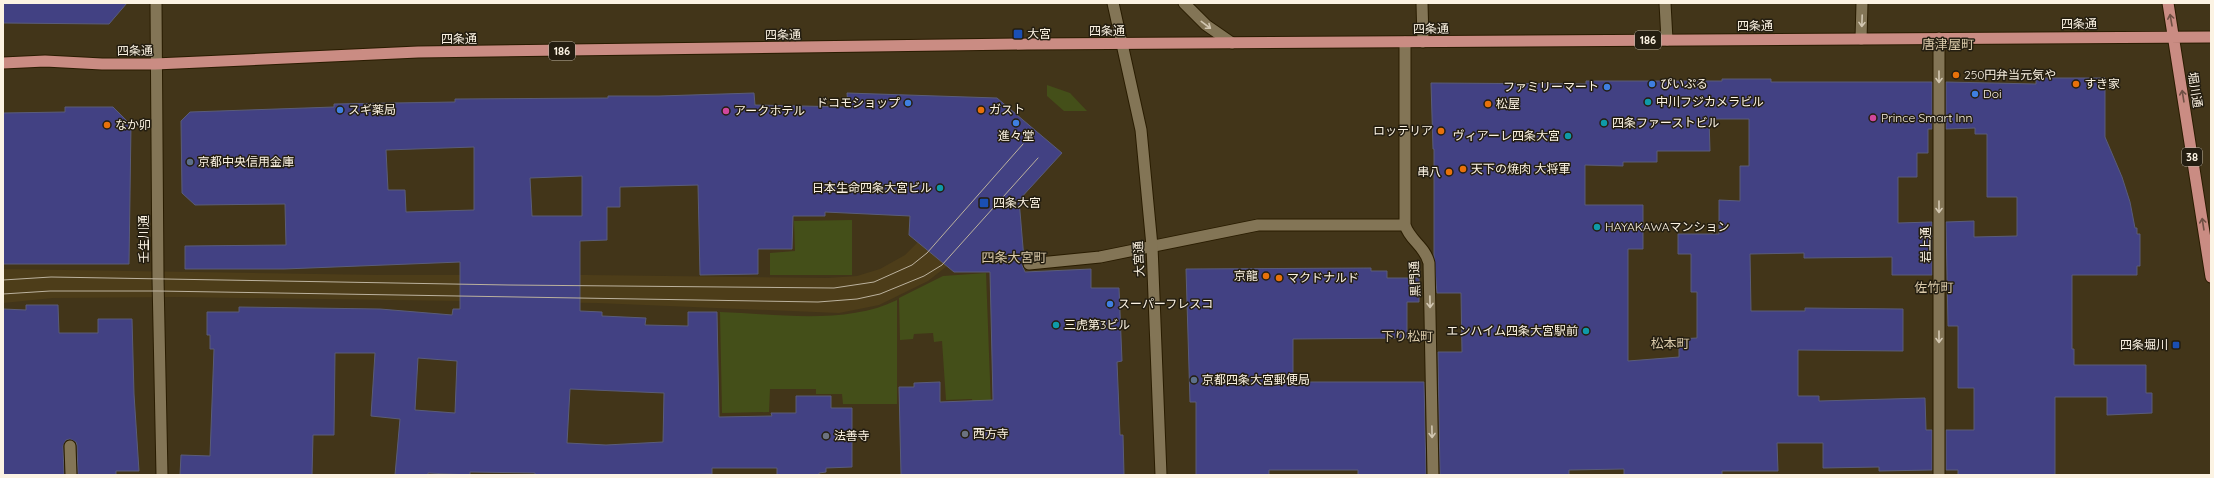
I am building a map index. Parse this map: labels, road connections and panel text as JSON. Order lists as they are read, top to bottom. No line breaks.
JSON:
{"streets":{"main road":["四条通","186","堀川通","38"],"street":["壬生川通","岩上通","大宮通","黒門通"]},"crossings":[["四条通","堀川通"],["四条通","壬生川通"],["四条通","岩上通"],["四条通","大宮通"],["四条通","黒門通"]],"one_way":["堀川通","岩上通","黒門通"],"districts":["唐津屋町","四条大宮町","佐竹町","下り松町","松本町"],"places":{"transit":["大宮","四条大宮","四条堀川"],"other":["250円弁当元気や","ぴいぷる","すき家","ファミリーマート","Doi","中川フジカメラビル","ドコモショップ","松屋","スギ薬局","ガスト","アークホテル","Prince Smart Inn","進々堂","四条ファーストビル","なか卯","ロッテリア","ヴィアーレ四条大宮","京都中央信用金庫","天下の焼肉 大将軍","串八","日本生命四条大宮ビル","HAYAKAWAマンション","京龍","マクドナルド","スーパーフレスコ","三虎第3ビル","エンハイム四条大宮駅前","京都四条大宮郵便局","西方寺","法善寺"]}}
